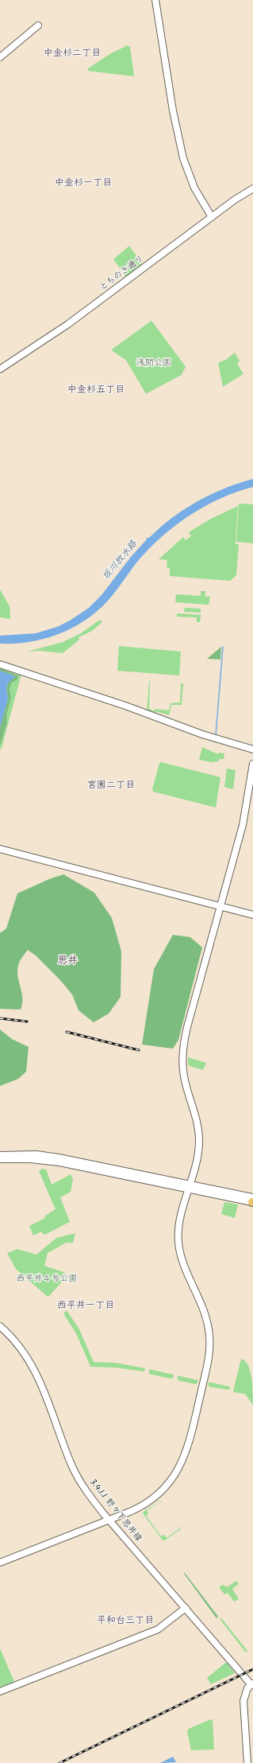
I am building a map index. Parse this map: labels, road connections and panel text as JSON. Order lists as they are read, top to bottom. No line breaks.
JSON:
{"streets":{"street":["とちのき通り","3.4.1.1 野々下思井線"]},"districts":["中金杉二丁目","中金杉一丁目","中金杉五丁目","宮園二丁目","思井","西平井一丁目","平和台三丁目"],"water":["坂川放水路"],"parks":["浅間公園","西平井４号公園"]}
